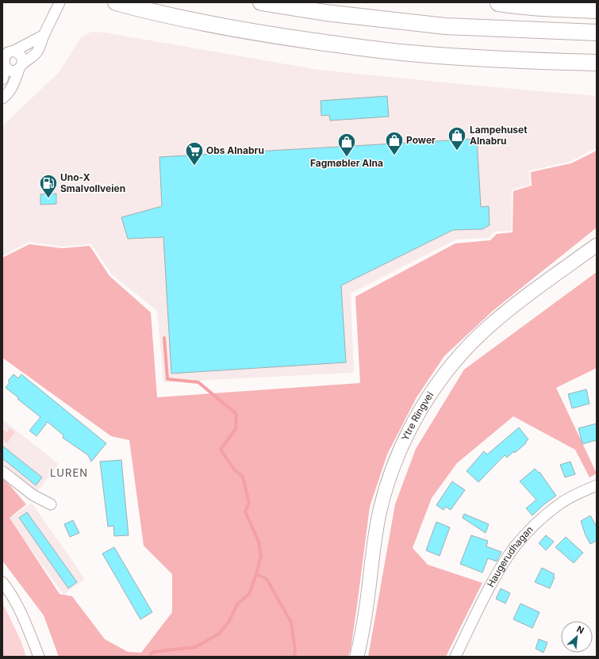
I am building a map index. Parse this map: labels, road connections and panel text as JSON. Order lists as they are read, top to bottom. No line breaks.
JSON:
{"streets":{"main road":["Ytre Ringvei"],"street":["Haugerudhagan"]},"districts":["LUREN"],"places":{"shop":["Lampehuset Alnabru","Power","Fagmøbler Alna"],"supermarket":["Obs Alnabru"],"fuel station":["Uno-X Smalvollveien"]},"north":"top right"}
